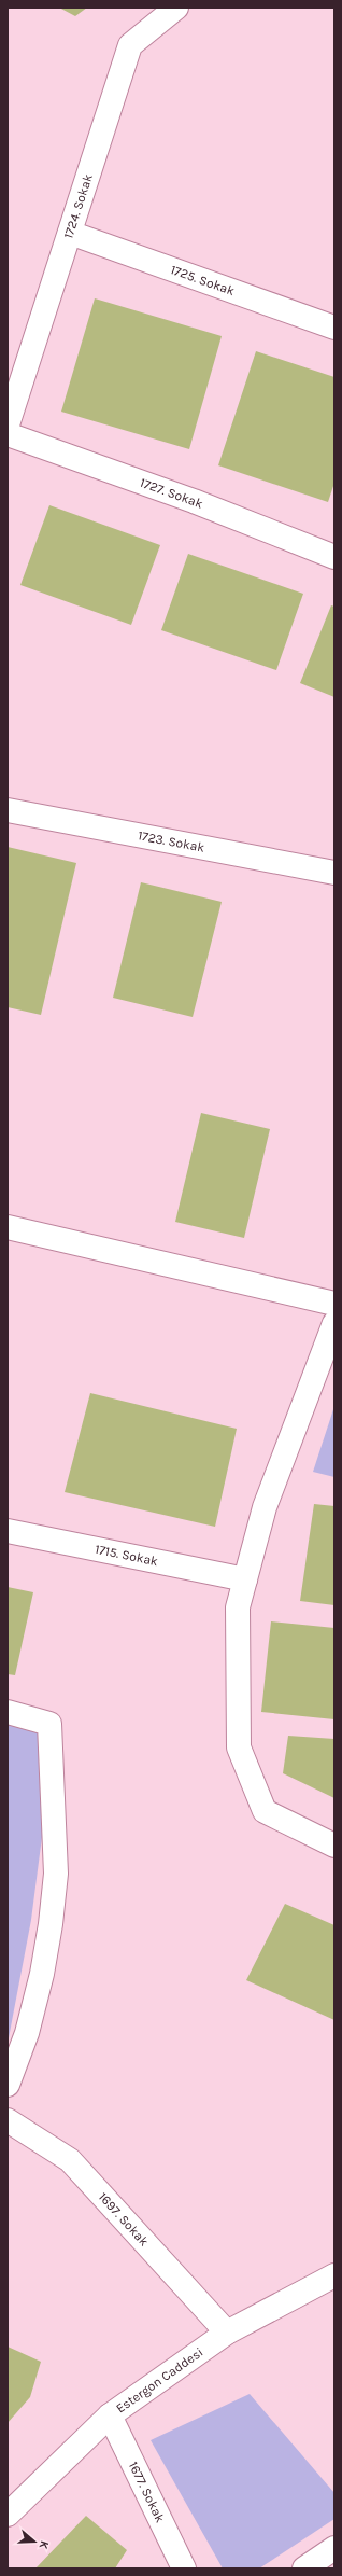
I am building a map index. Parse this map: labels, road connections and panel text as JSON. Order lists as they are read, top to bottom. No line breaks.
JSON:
{"streets":{"street":["1724. Sokak","1725. Sokak","1727. Sokak","1723. Sokak","1715. Sokak","1697. Sokak","Estergon Caddesi","1677. Sokak"]},"crossings":[["1724. Sokak","1725. Sokak"],["1697. Sokak","Estergon Caddesi"],["Estergon Caddesi","1677. Sokak"]],"north":"right"}
